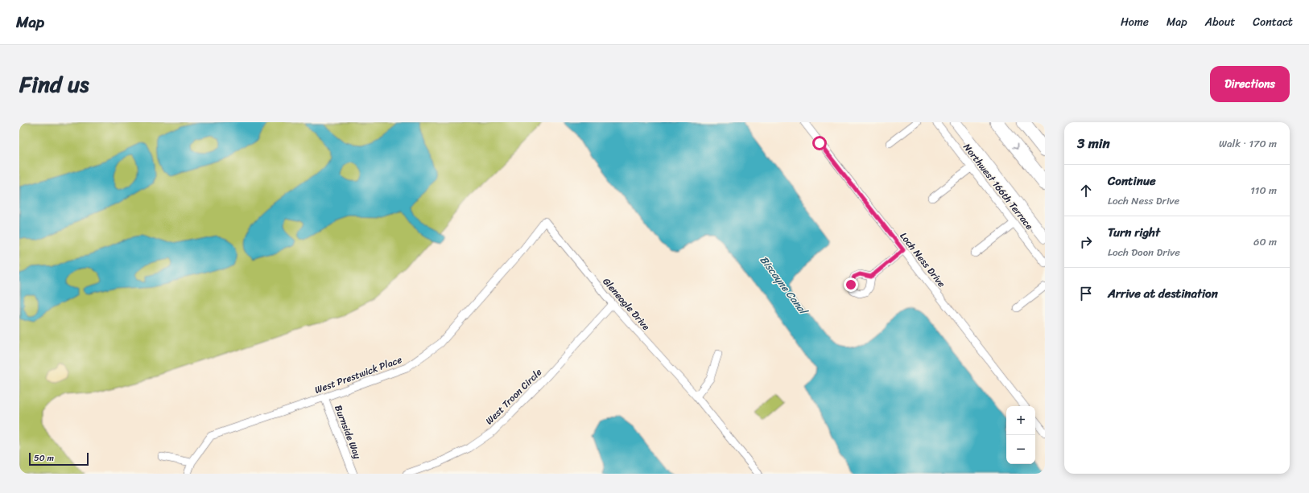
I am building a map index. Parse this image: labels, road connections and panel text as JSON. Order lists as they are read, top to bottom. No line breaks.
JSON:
{"streets":{"street":["Northwest 166th Terrace","Loch Ness Drive","Gleneagle Drive","West Prestwick Place","West Troon Circle","Burnside Way"]},"crossings":[["Gleneagle Drive","West Prestwick Place"],["Gleneagle Drive","West Troon Circle"],["West Prestwick Place","Burnside Way"]],"water":["Biscayne Canal"],"scale_bar":"50 m","page":{"header":"Map","nav":["Home","Map","About","Contact"],"title":"Find us","buttons":"Directions","heading":["3 min","Walk · 170 m"],"list":[["Continue","Loch Ness Drive","110 m"],["Turn right","Loch Doon Drive","60 m"],"Arrive at destination"],"map_buttons":["+","−"],"scale":"50 m"}}
